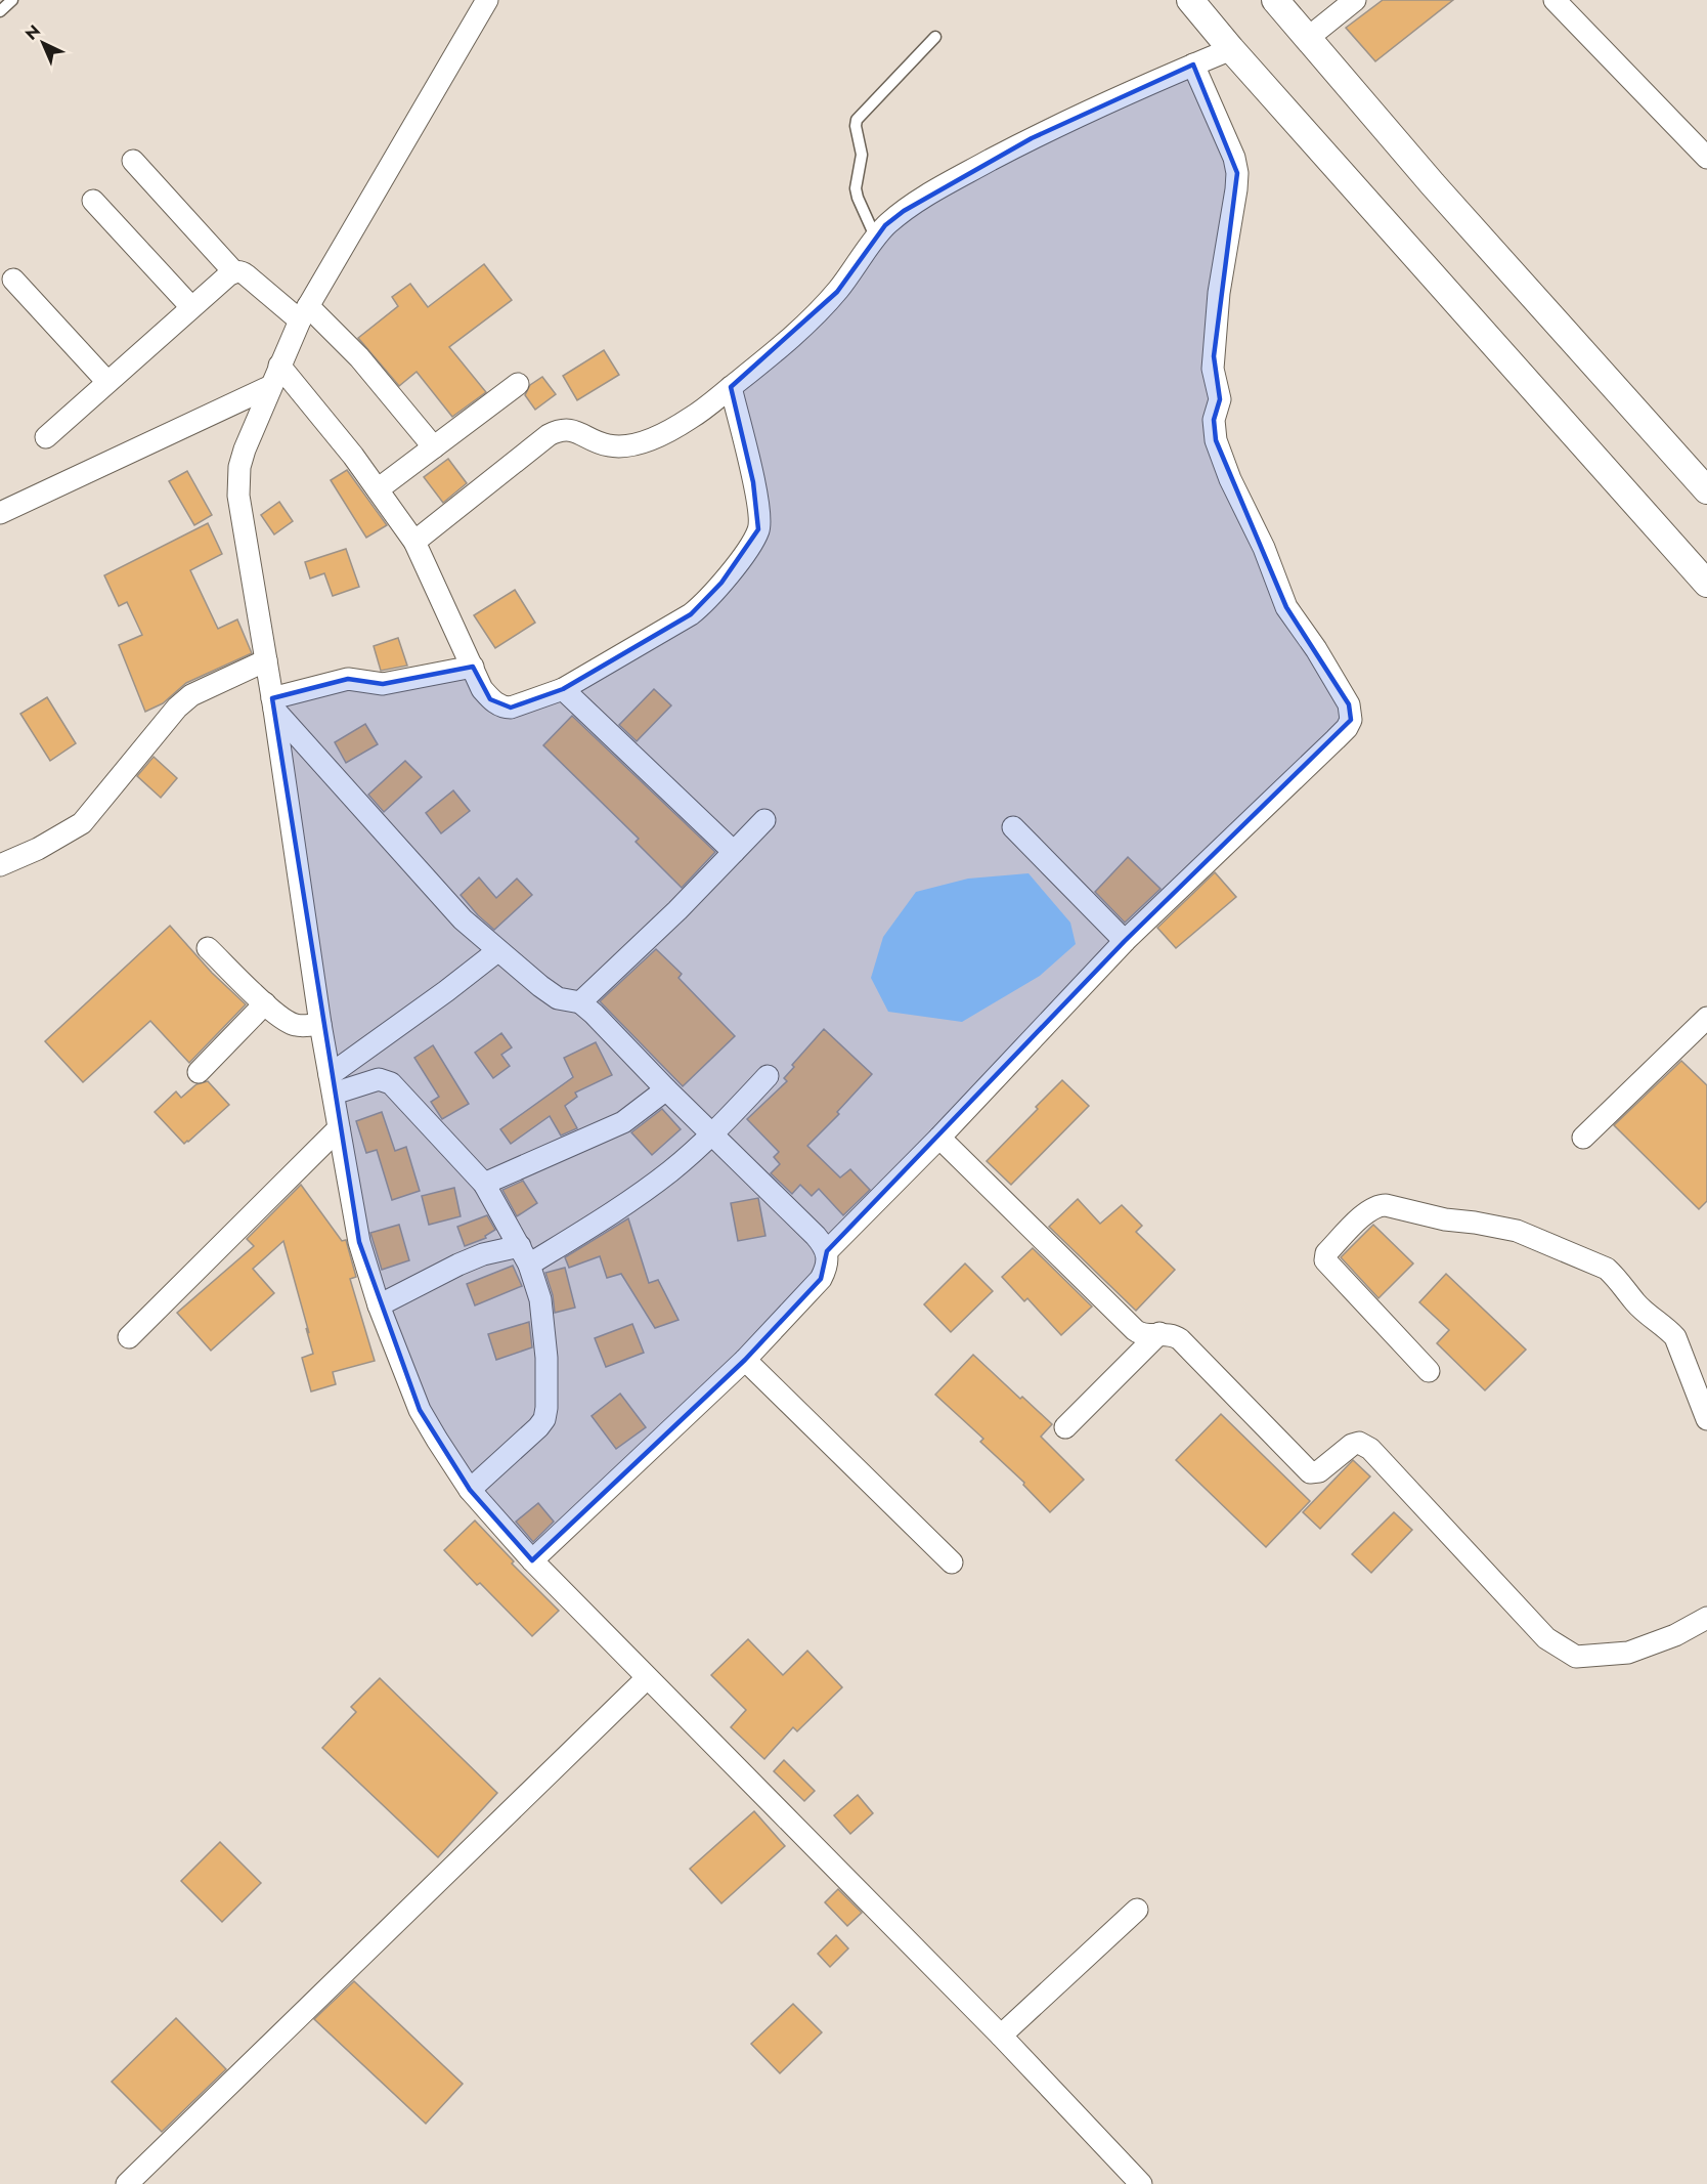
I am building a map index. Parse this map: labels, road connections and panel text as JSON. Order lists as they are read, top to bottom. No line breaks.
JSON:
{"north":"top left"}
